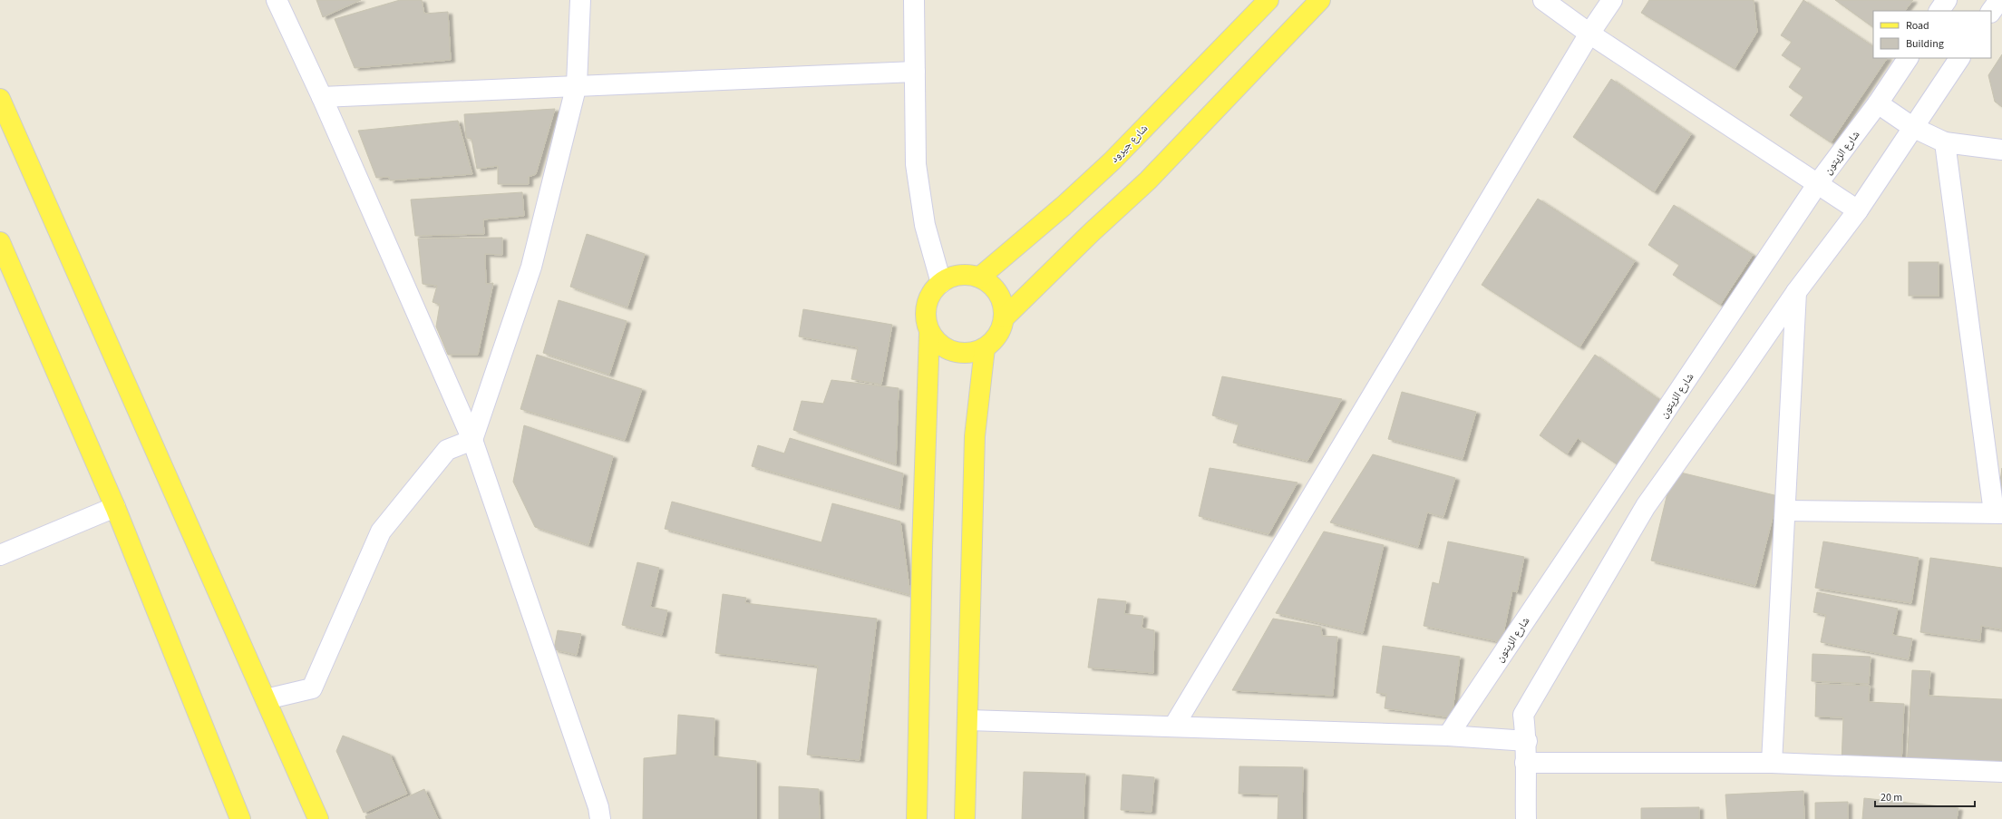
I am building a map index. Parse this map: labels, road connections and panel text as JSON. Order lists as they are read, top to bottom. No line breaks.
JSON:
{"streets":{"main road":["شارع جيرود"],"street":["شارع الزيتون"]},"legend":["Road","Building"],"scale_bar":"20 m"}
